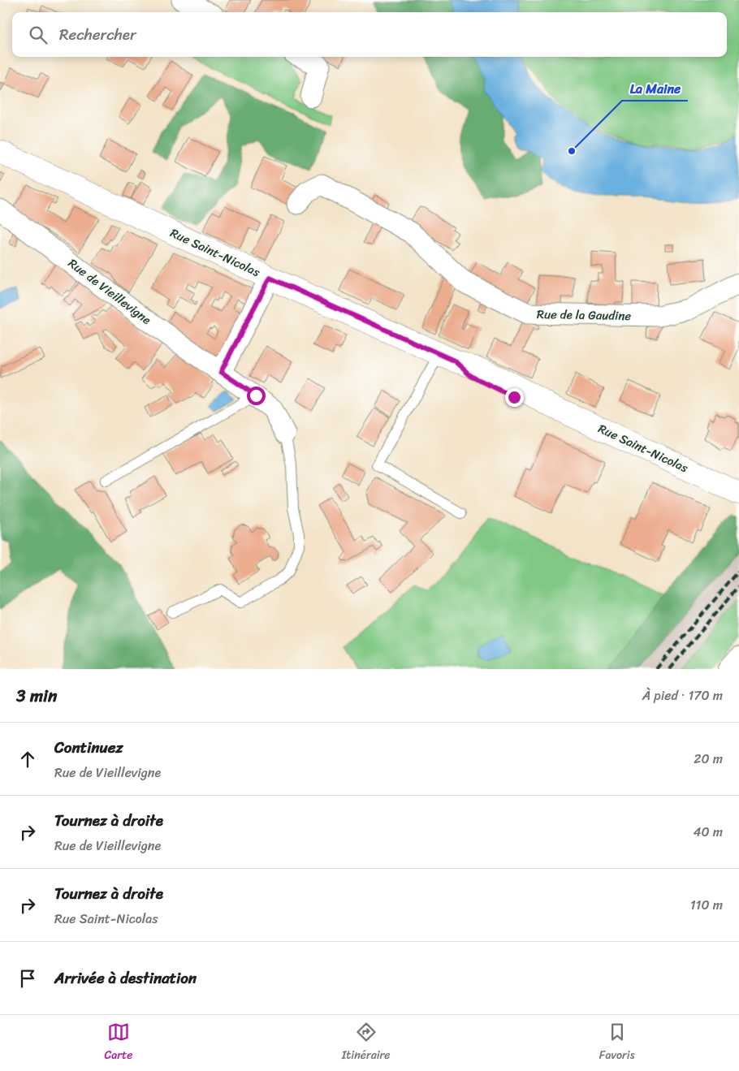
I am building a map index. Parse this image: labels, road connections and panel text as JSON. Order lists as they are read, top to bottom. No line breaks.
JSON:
{"streets":{"main road":["Rue Saint-Nicolas"],"street":["Rue de Vieillevigne","Rue de la Gaudine"]},"places":["La Maine"],"page":{"search":"Rechercher","heading":["3 min","À pied · 170 m"],"list":[["Continuez","Rue de Vieillevigne","20 m"],["Tournez à droite","Rue de Vieillevigne","40 m"],["Tournez à droite","Rue Saint-Nicolas","110 m"],"Arrivée à destination"],"nav":["Carte","Itinéraire","Favoris"]}}
